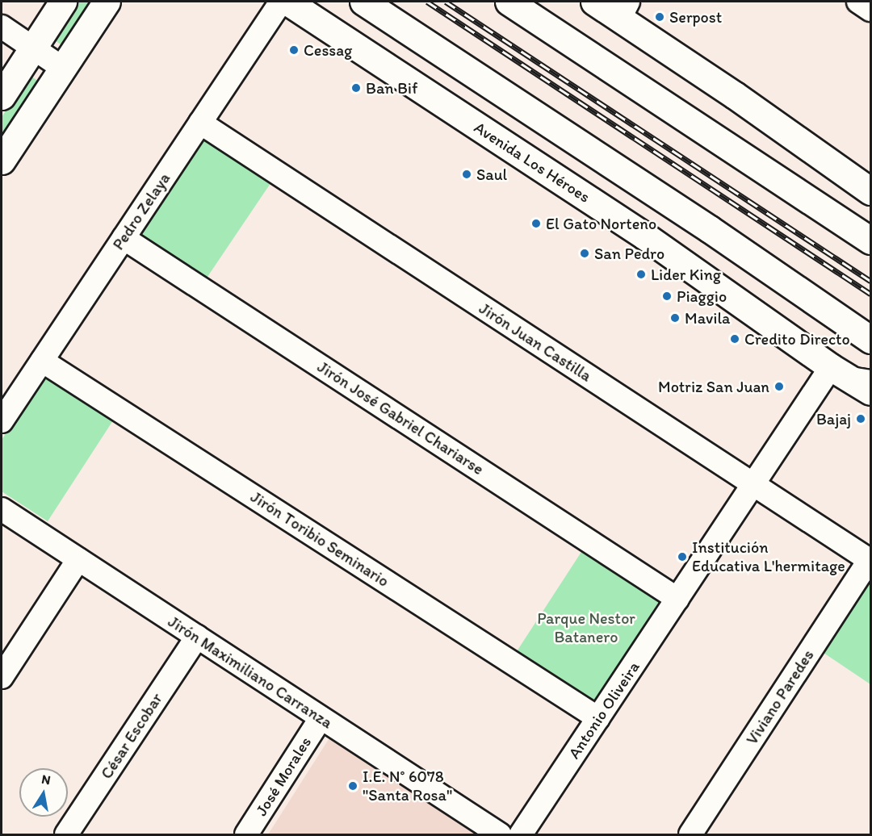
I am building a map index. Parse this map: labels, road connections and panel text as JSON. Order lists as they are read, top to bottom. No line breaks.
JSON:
{"streets":{"street":["Avenida Los Héroes","Pedro Zelaya","Jirón Juan Castilla","Jirón José Gabriel Chariarse","Jirón Toribio Seminario","Jirón Maximiliano Carranza","Viviano Paredes","Antonio Oliveira","César Escobar","José Morales"]},"crossings":[["Avenida Los Héroes","Antonio Oliveira"],["Pedro Zelaya","Jirón Juan Castilla"],["Pedro Zelaya","Jirón José Gabriel Chariarse"],["Pedro Zelaya","Jirón Toribio Seminario"],["Jirón Juan Castilla","Viviano Paredes"],["Jirón Juan Castilla","Antonio Oliveira"],["Jirón José Gabriel Chariarse","Antonio Oliveira"],["Jirón Toribio Seminario","Antonio Oliveira"],["Jirón Maximiliano Carranza","César Escobar"],["Jirón Maximiliano Carranza","José Morales"]],"parks":["Parque Nestor Batanero"],"places":["Serpost","Cessag","Ban Bif","Saul","El Gato Norteno","San Pedro","Lider King","Piaggio","Mavila","Credito Directo","Motriz San Juan","Bajaj","Institución Educativa L'hermitage","I.E. N° 6078 \"Santa Rosa\""],"north":"top"}
